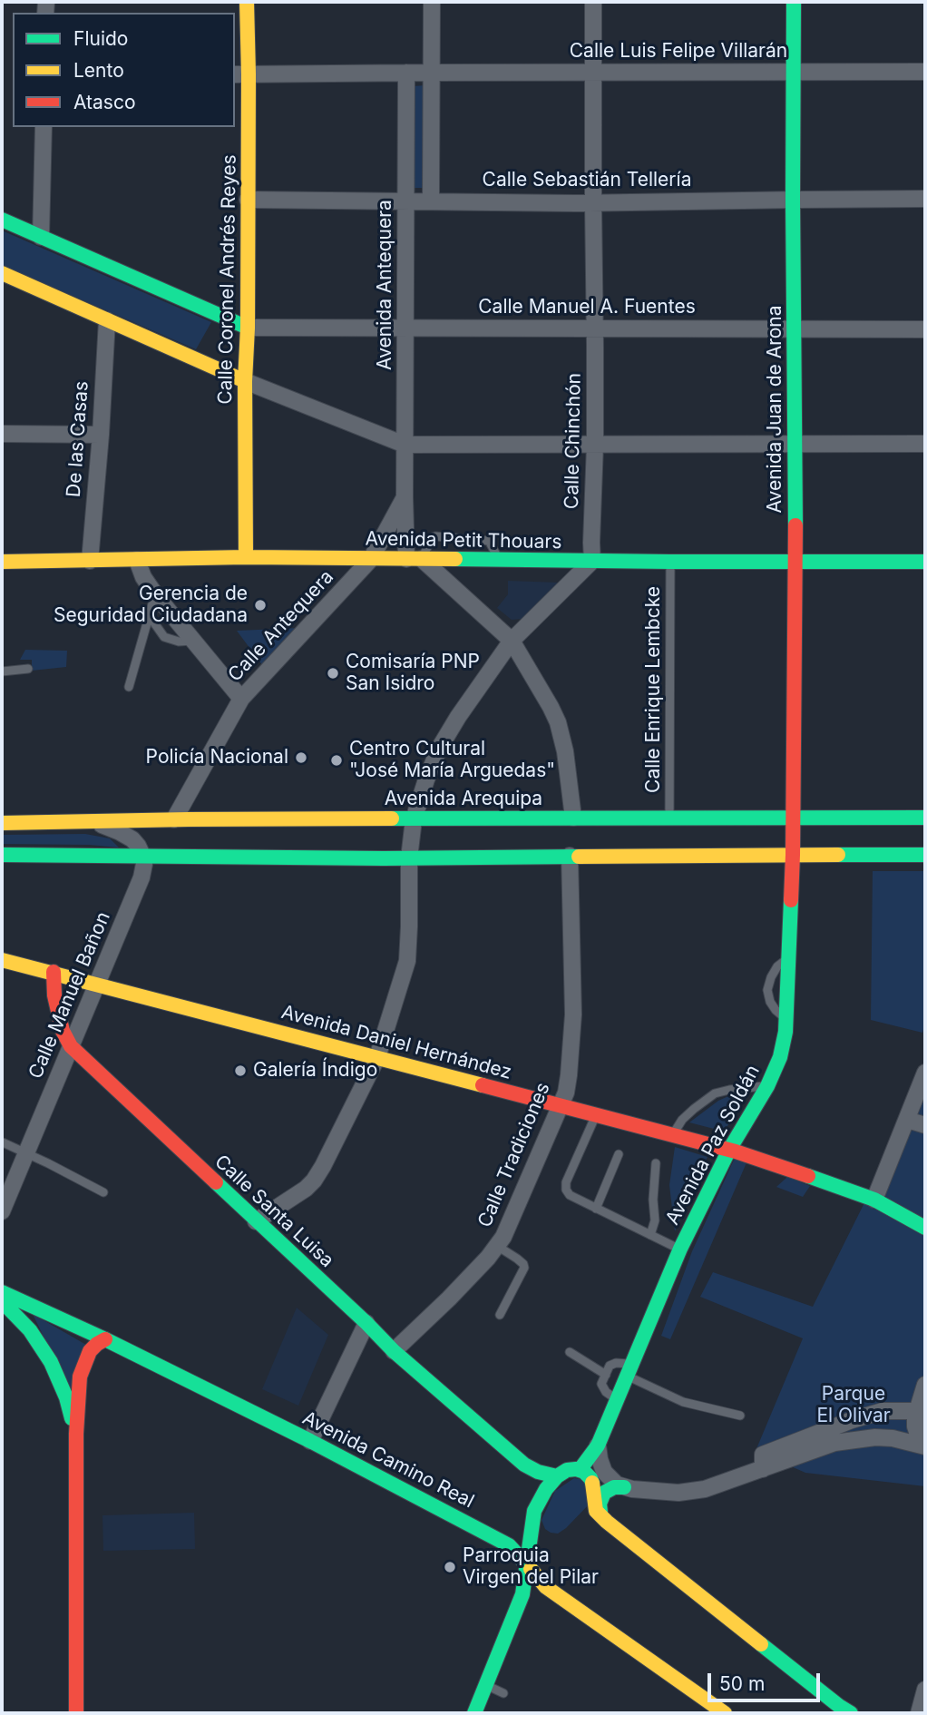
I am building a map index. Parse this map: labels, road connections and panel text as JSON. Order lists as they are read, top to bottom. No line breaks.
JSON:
{"streets":{"street":["Calle Luis Felipe Villarán","Calle Sebastián Tellería","Calle Coronel Andrés Reyes","Avenida Antequera","Calle Manuel A. Fuentes","Avenida Juan de Arona","De las Casas","Calle Chinchón","Avenida Petit Thouars","Calle Antequera","Avenida Arequipa","Calle Manuel Bañon","Avenida Daniel Hernández","Avenida Paz Soldán","Calle Tradiciones","Calle Santa Luisa","Avenida Camino Real"],"lane":["Calle Enrique Lembcke"]},"crossings":[["Calle Luis Felipe Villarán","Calle Coronel Andrés Reyes"],["Calle Luis Felipe Villarán","Avenida Antequera"],["Calle Luis Felipe Villarán","Avenida Juan de Arona"],["Calle Luis Felipe Villarán","Calle Chinchón"],["Calle Sebastián Tellería","Calle Coronel Andrés Reyes"],["Calle Sebastián Tellería","Avenida Antequera"],["Calle Sebastián Tellería","Avenida Juan de Arona"],["Calle Sebastián Tellería","Calle Chinchón"],["Calle Coronel Andrés Reyes","Calle Manuel A. Fuentes"],["Calle Coronel Andrés Reyes","Avenida Petit Thouars"],["Avenida Antequera","Calle Manuel A. Fuentes"],["Avenida Antequera","Avenida Petit Thouars"],["Avenida Antequera","Calle Antequera"],["Calle Manuel A. Fuentes","Avenida Juan de Arona"],["Calle Manuel A. Fuentes","Calle Chinchón"],["Avenida Juan de Arona","Avenida Petit Thouars"],["Avenida Juan de Arona","Avenida Arequipa"],["Avenida Juan de Arona","Avenida Paz Soldán"],["De las Casas","Avenida Petit Thouars"],["Calle Chinchón","Avenida Petit Thouars"],["Avenida Petit Thouars","Calle Antequera"],["Avenida Petit Thouars","Calle Enrique Lembcke"],["Calle Antequera","Avenida Arequipa"],["Calle Enrique Lembcke","Avenida Arequipa"],["Avenida Arequipa","Avenida Paz Soldán"],["Calle Manuel Bañon","Avenida Daniel Hernández"],["Calle Manuel Bañon","Calle Santa Luisa"],["Avenida Daniel Hernández","Avenida Paz Soldán"],["Avenida Daniel Hernández","Calle Tradiciones"],["Avenida Daniel Hernández","Calle Santa Luisa"],["Calle Tradiciones","Calle Santa Luisa"]],"parks":["Parque El Olivar"],"places":["Gerencia de Seguridad Ciudadana","Comisaría PNP San Isidro","Policía Nacional","Centro Cultural \"José María Arguedas\"","Galería Índigo","Parroquia Virgen del Pilar"],"legend":["Fluido","Lento","Atasco"],"scale_bar":"50 m"}
